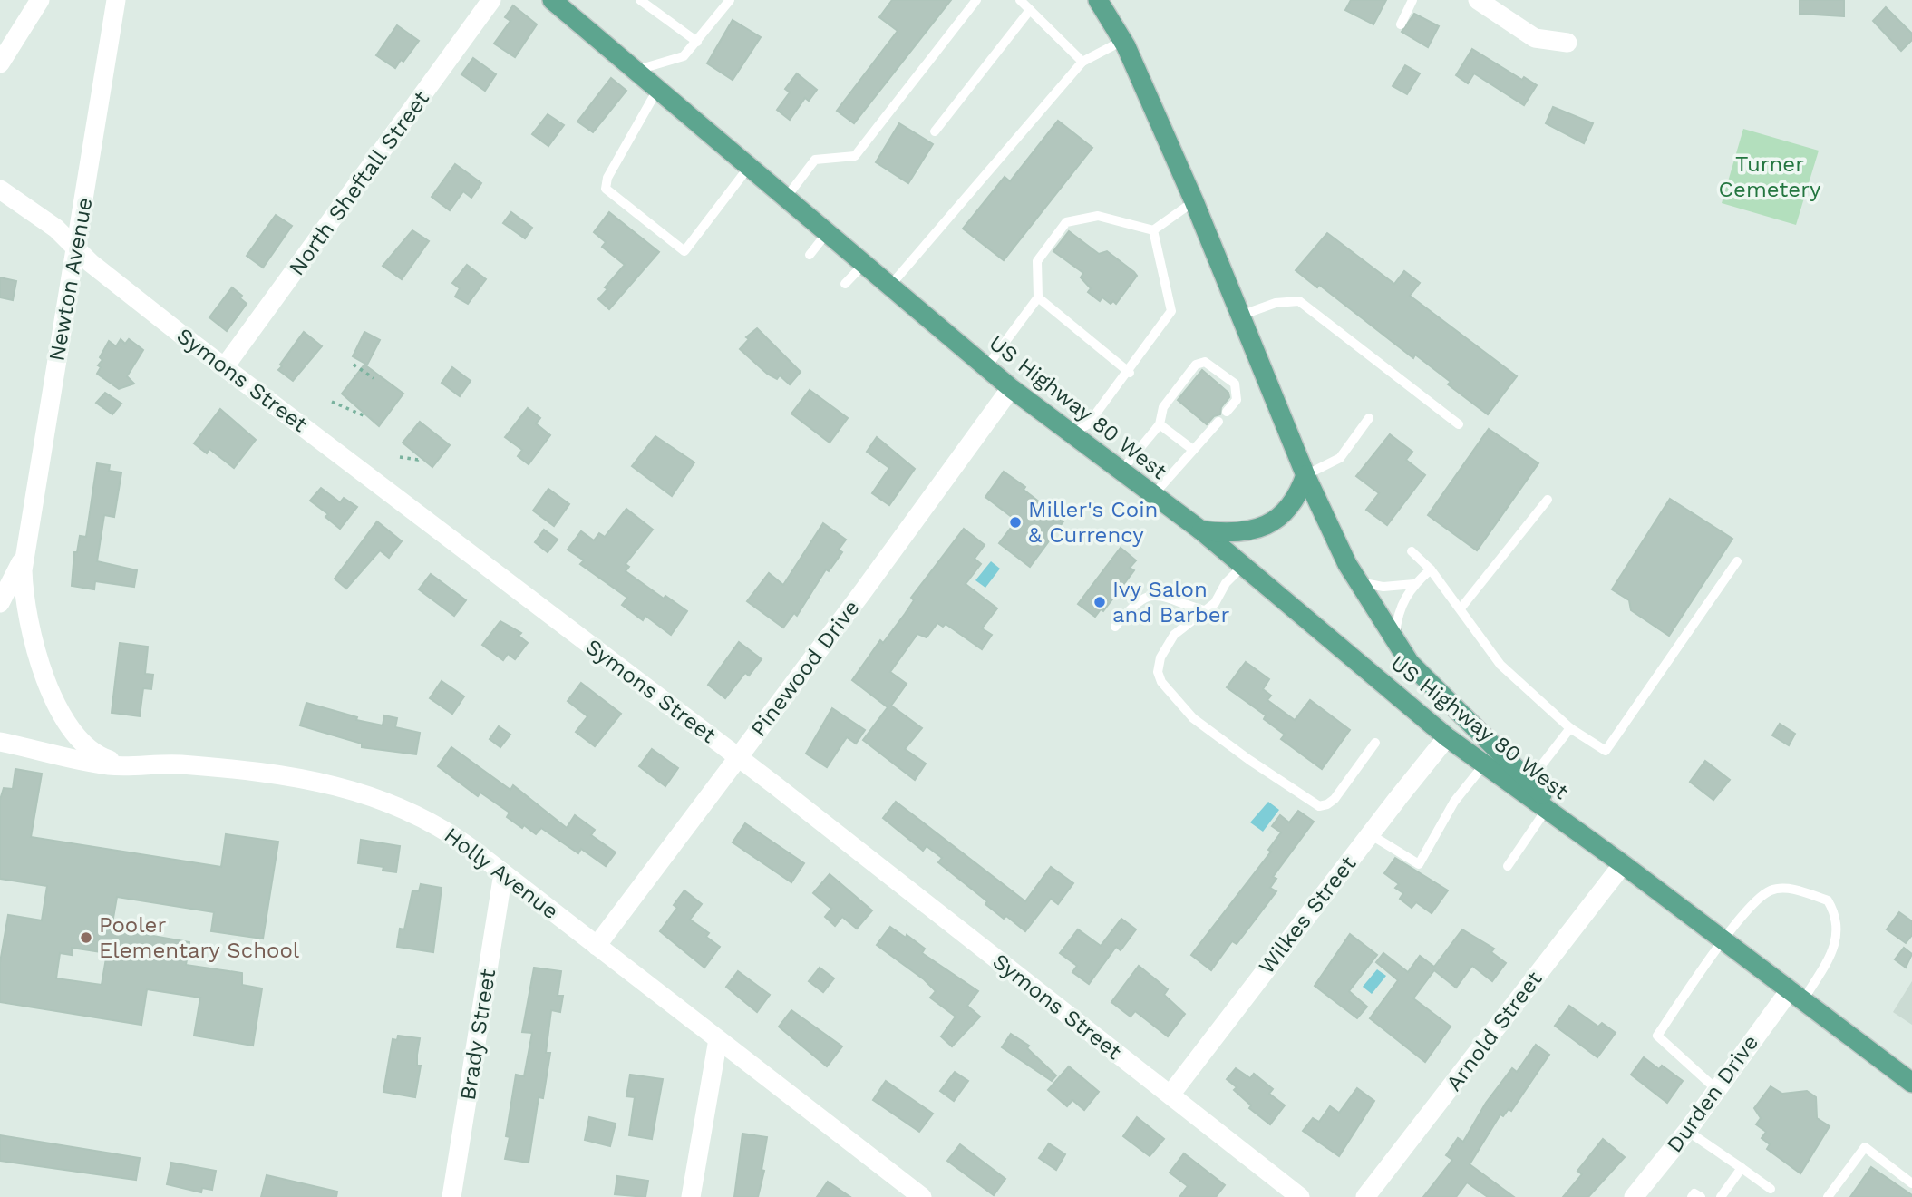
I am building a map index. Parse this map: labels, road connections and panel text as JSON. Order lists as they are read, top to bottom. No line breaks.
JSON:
{"streets":{"main road":["US Highway 80 West"],"street":["North Sheftall Street","Newton Avenue","Symons Street","Pinewood Drive","Holly Avenue","Wilkes Street","Arnold Street","Brady Street","Durden Drive"]},"crossings":[["North Sheftall Street","Symons Street"],["Newton Avenue","Symons Street"],["Newton Avenue","Holly Avenue"],["Symons Street","Pinewood Drive"],["Symons Street","Wilkes Street"],["US Highway 80 West","Pinewood Drive"],["US Highway 80 West","Wilkes Street"],["US Highway 80 West","Arnold Street"],["US Highway 80 West","Durden Drive"],["Pinewood Drive","Holly Avenue"],["Holly Avenue","Brady Street"]],"parks":["Turner Cemetery"],"places":["Miller's Coin & Currency","Ivy Salon and Barber","Pooler Elementary School"]}
